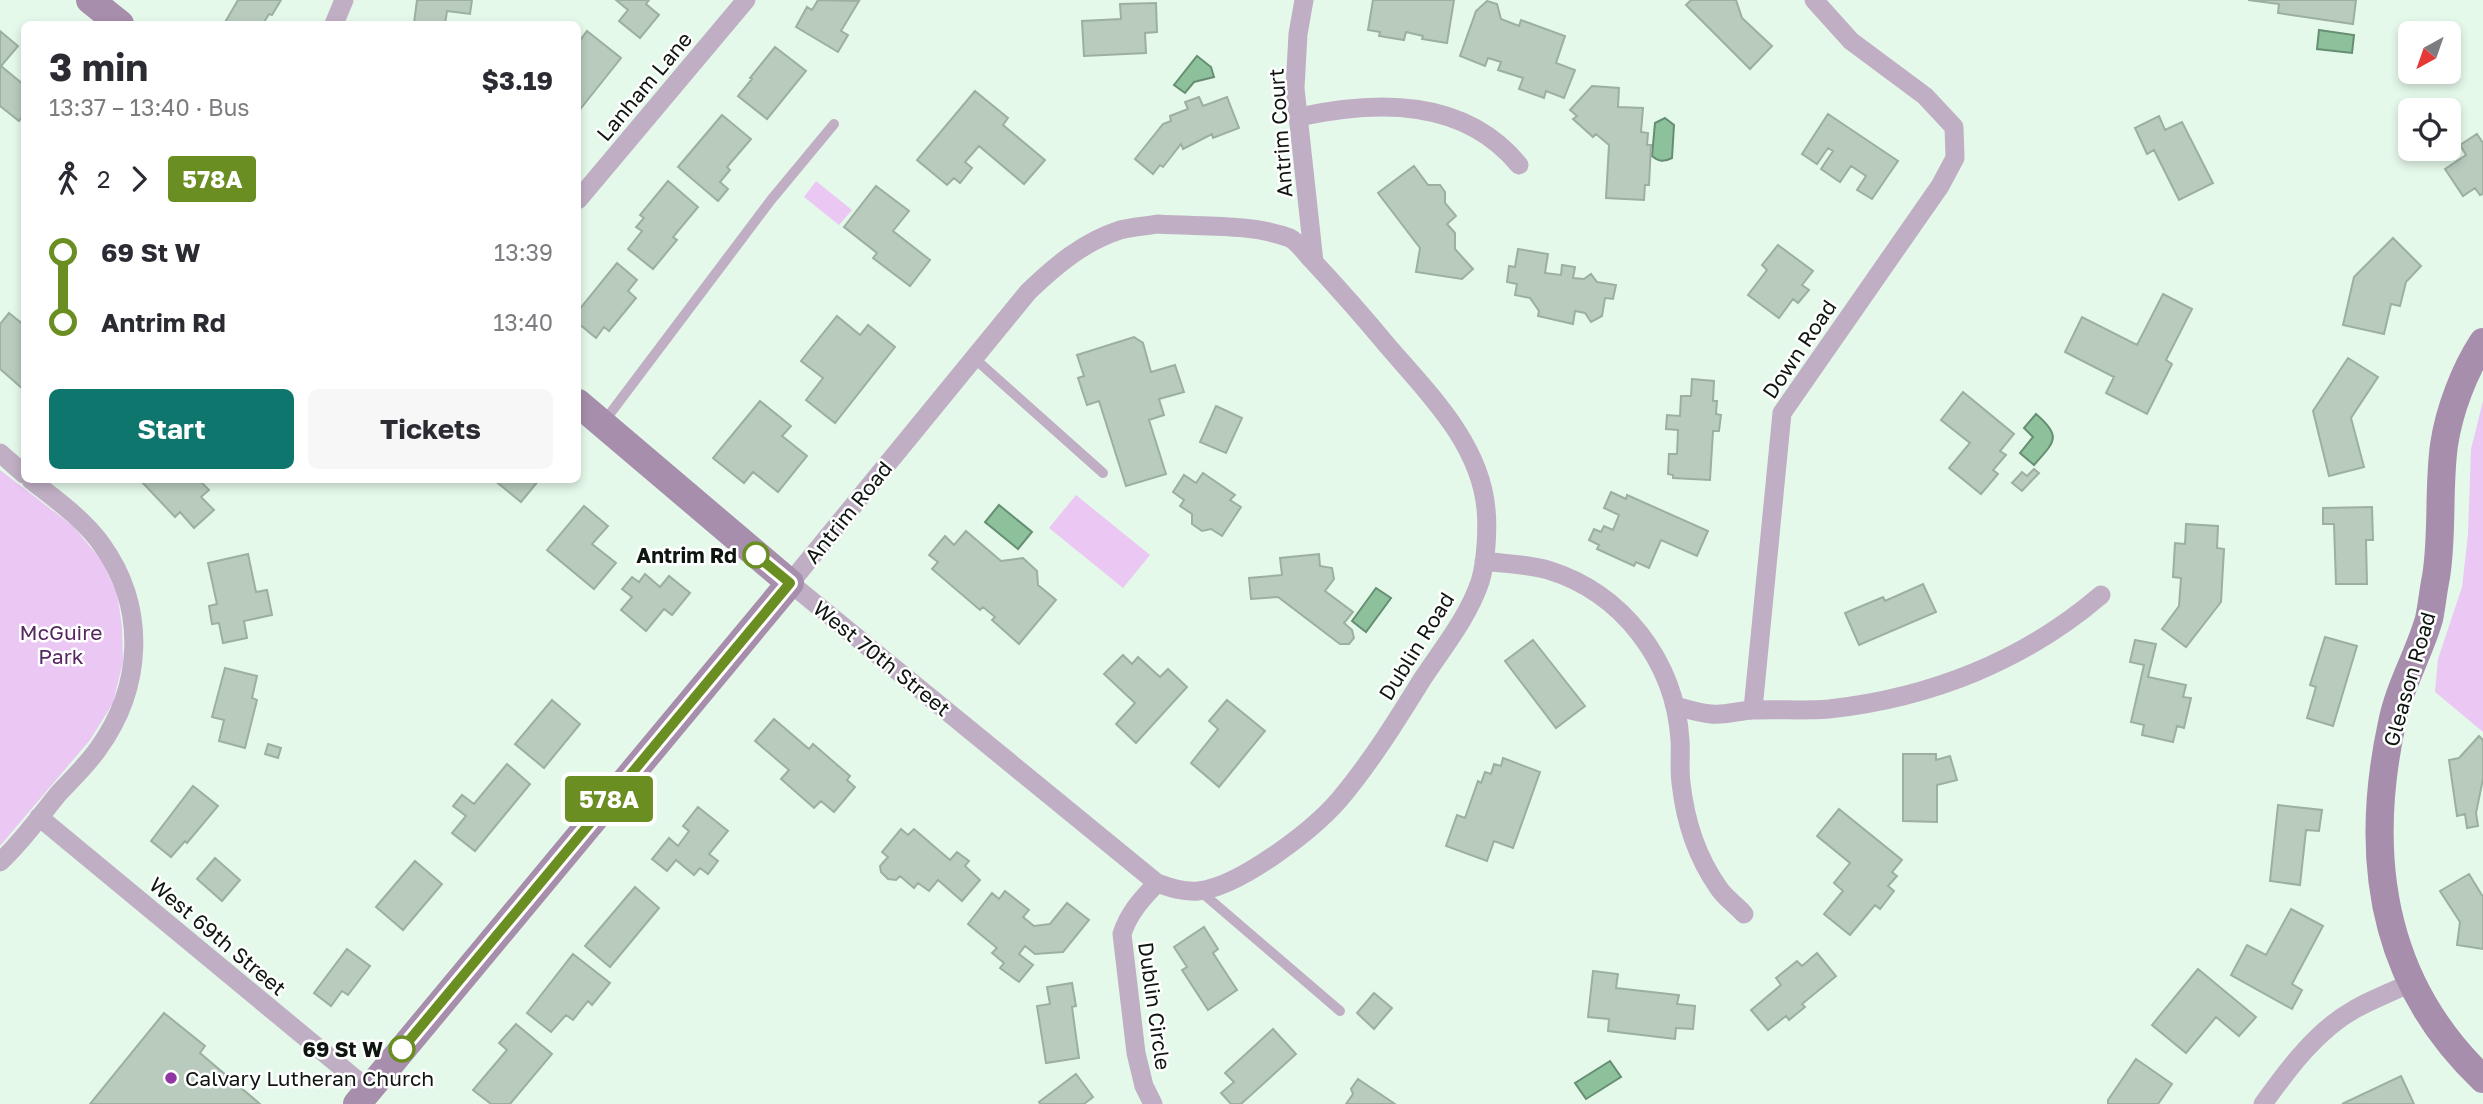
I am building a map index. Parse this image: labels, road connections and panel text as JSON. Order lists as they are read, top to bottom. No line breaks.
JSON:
{"streets":{"street":["Lanham Lane","Antrim Court","Down Road","Antrim Road","Dublin Road","West 70th Street","Gleason Road","West 69th Street","Dublin Circle"]},"crossings":[["Antrim Court","Antrim Road"],["Antrim Court","Dublin Road"],["Antrim Road","Dublin Road"],["Antrim Road","West 70th Street"],["Antrim Road","West 69th Street"],["West 70th Street","Dublin Circle"]],"parks":["McGuire Park"],"places":["Antrim Rd","69 St W","Calvary Lutheran Church"],"lines":["bus line 578A"],"north":"bottom left","page":{"on_map":"578A","heading":["3 min","13:37 – 13:40 · Bus","$3.19"],"legs":["2","578A"],"list":[{"name":"69 St W","value":"13:39"},{"name":"Antrim Rd","value":"13:40"}],"buttons":["Start","Tickets"]}}
